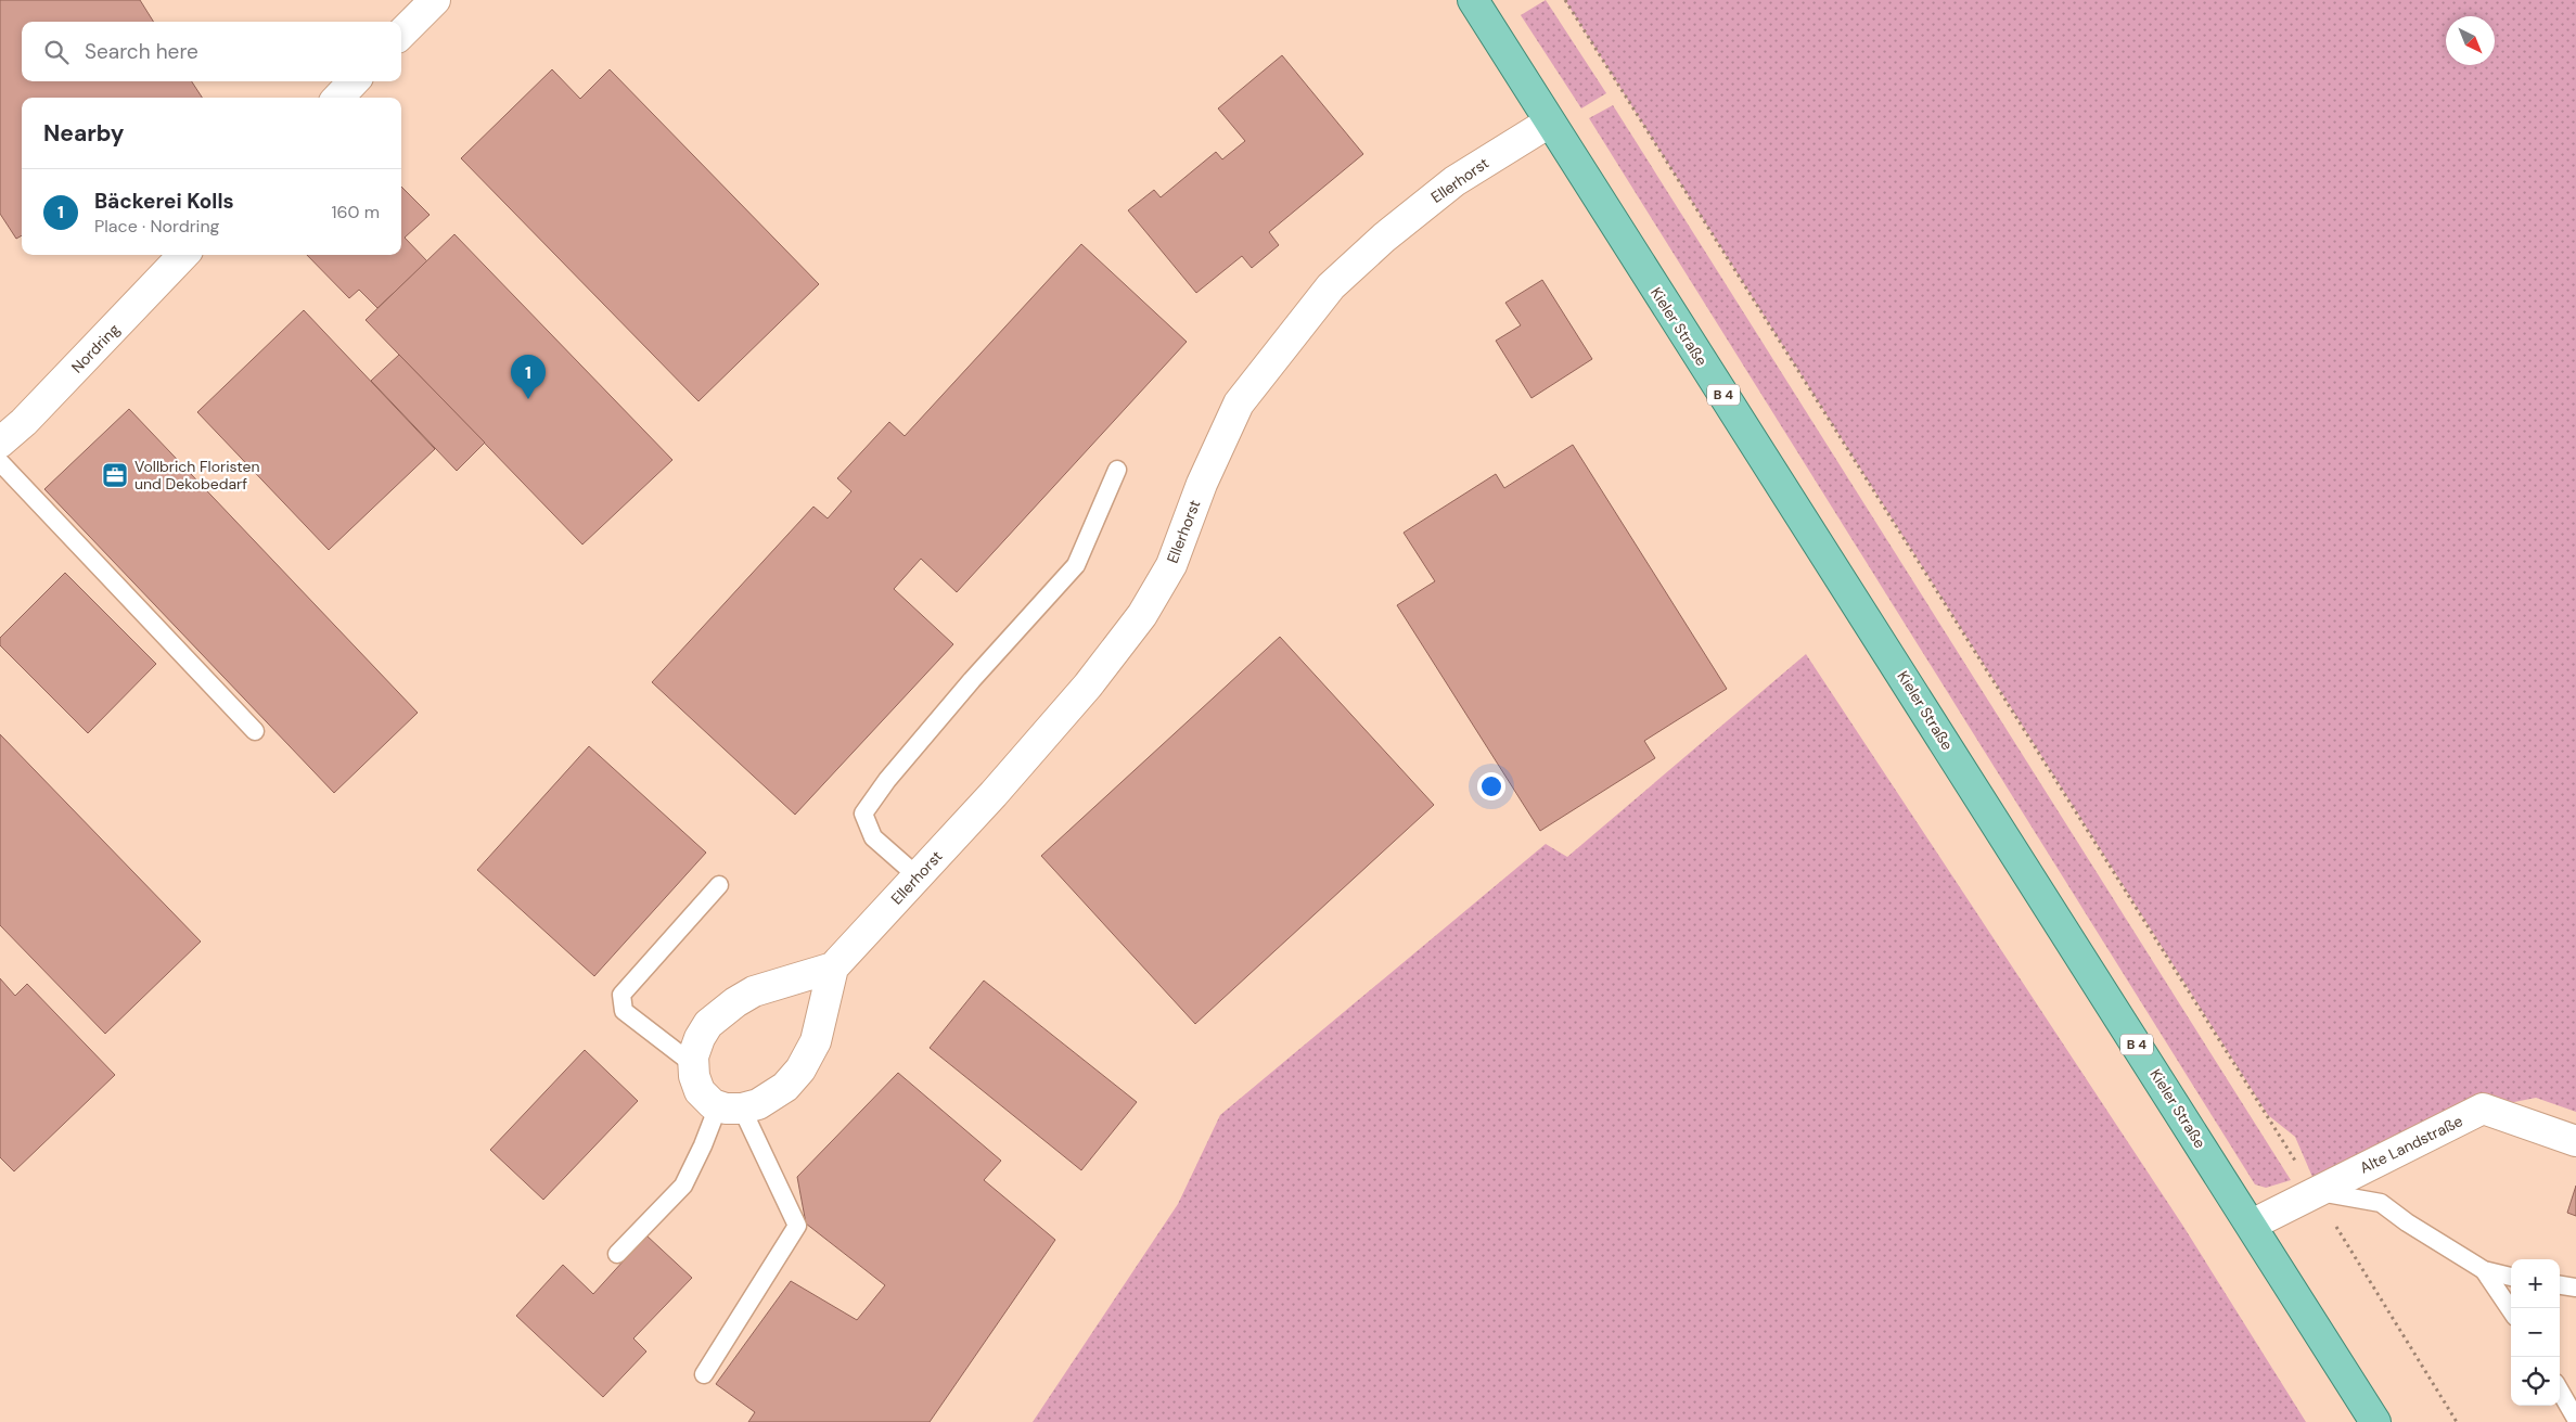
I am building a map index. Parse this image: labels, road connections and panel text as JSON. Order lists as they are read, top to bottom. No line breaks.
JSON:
{"streets":{"main road":["Kieler Straße","B 4"],"street":["Ellerhorst","Nordring","Alte Landstraße"]},"crossings":[["Ellerhorst","Kieler Straße"],["Kieler Straße","Alte Landstraße"]],"places":{"office":["Vollbrich Floristen und Dekobedarf"]},"north":"bottom right","page":{"search":"Search here","heading":"Nearby","list":[{"mark":"1","name":"Bäckerei Kolls","note":"Place · Nordring","value":"160 m"}],"pins":"1","map_buttons":["+","−"]}}
